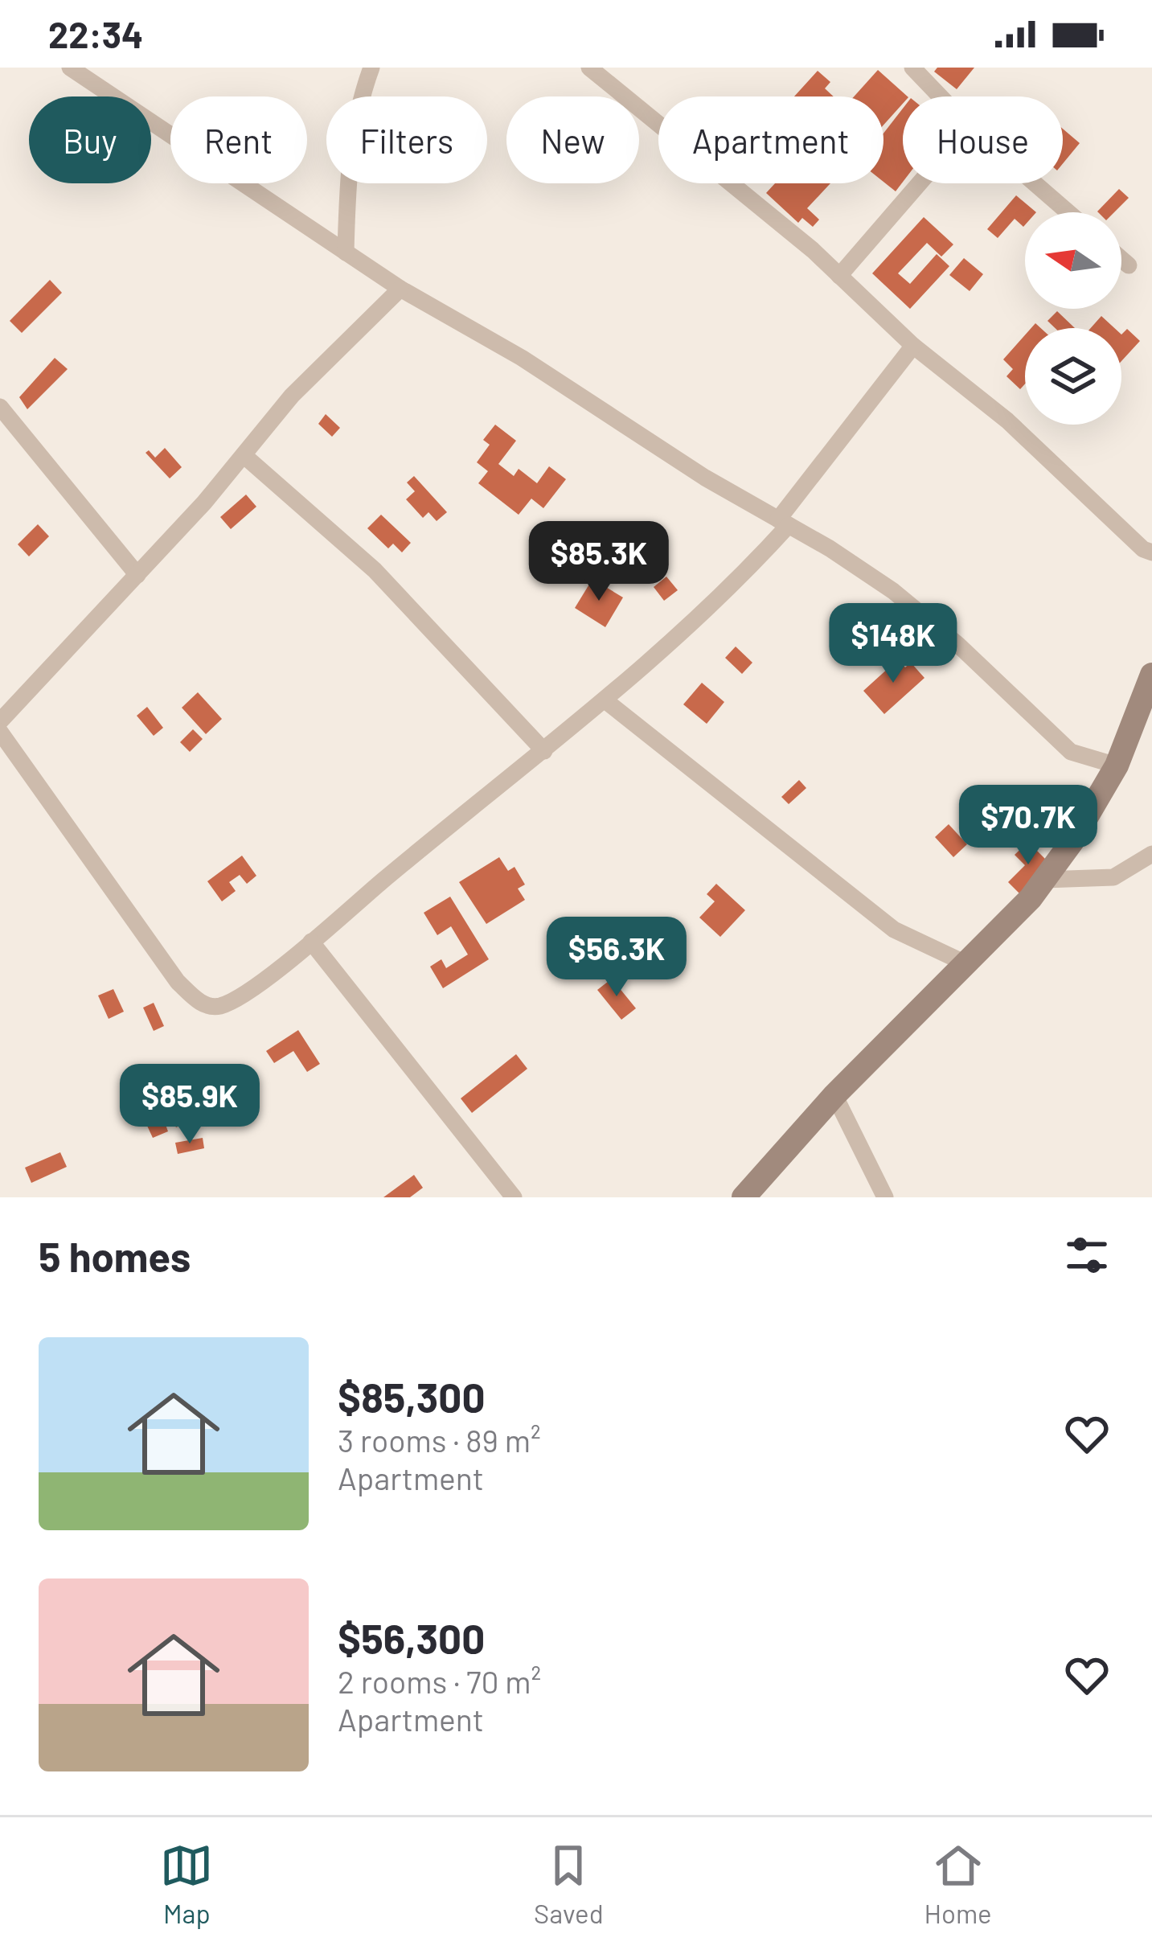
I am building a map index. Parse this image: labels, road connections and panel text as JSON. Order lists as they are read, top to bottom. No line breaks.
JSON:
{"north":"left","page":{"status":"22:34","chip":["Buy","Rent","Filters","New","Apartment","House"],"price":["$85.3K","$148K","$70.7K","$56.3K","$85.9K"],"heading":"5 homes","list":[{"name":"$85,300","note":"3 rooms · 89 m² · Apartment"},{"name":"$56,300","note":"2 rooms · 70 m² · Apartment"}],"tabs":["Map","Saved","Home"]}}
